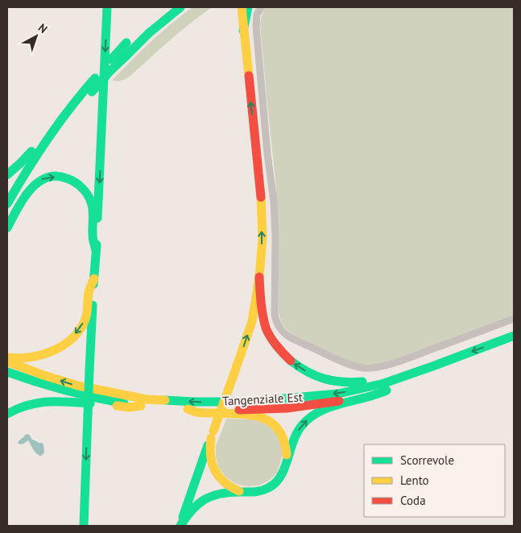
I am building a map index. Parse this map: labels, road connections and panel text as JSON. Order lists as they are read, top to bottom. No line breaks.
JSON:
{"streets":{"main road":["Tangenziale Est"]},"legend":["Scorrevole","Lento","Coda"],"north":"top right"}
